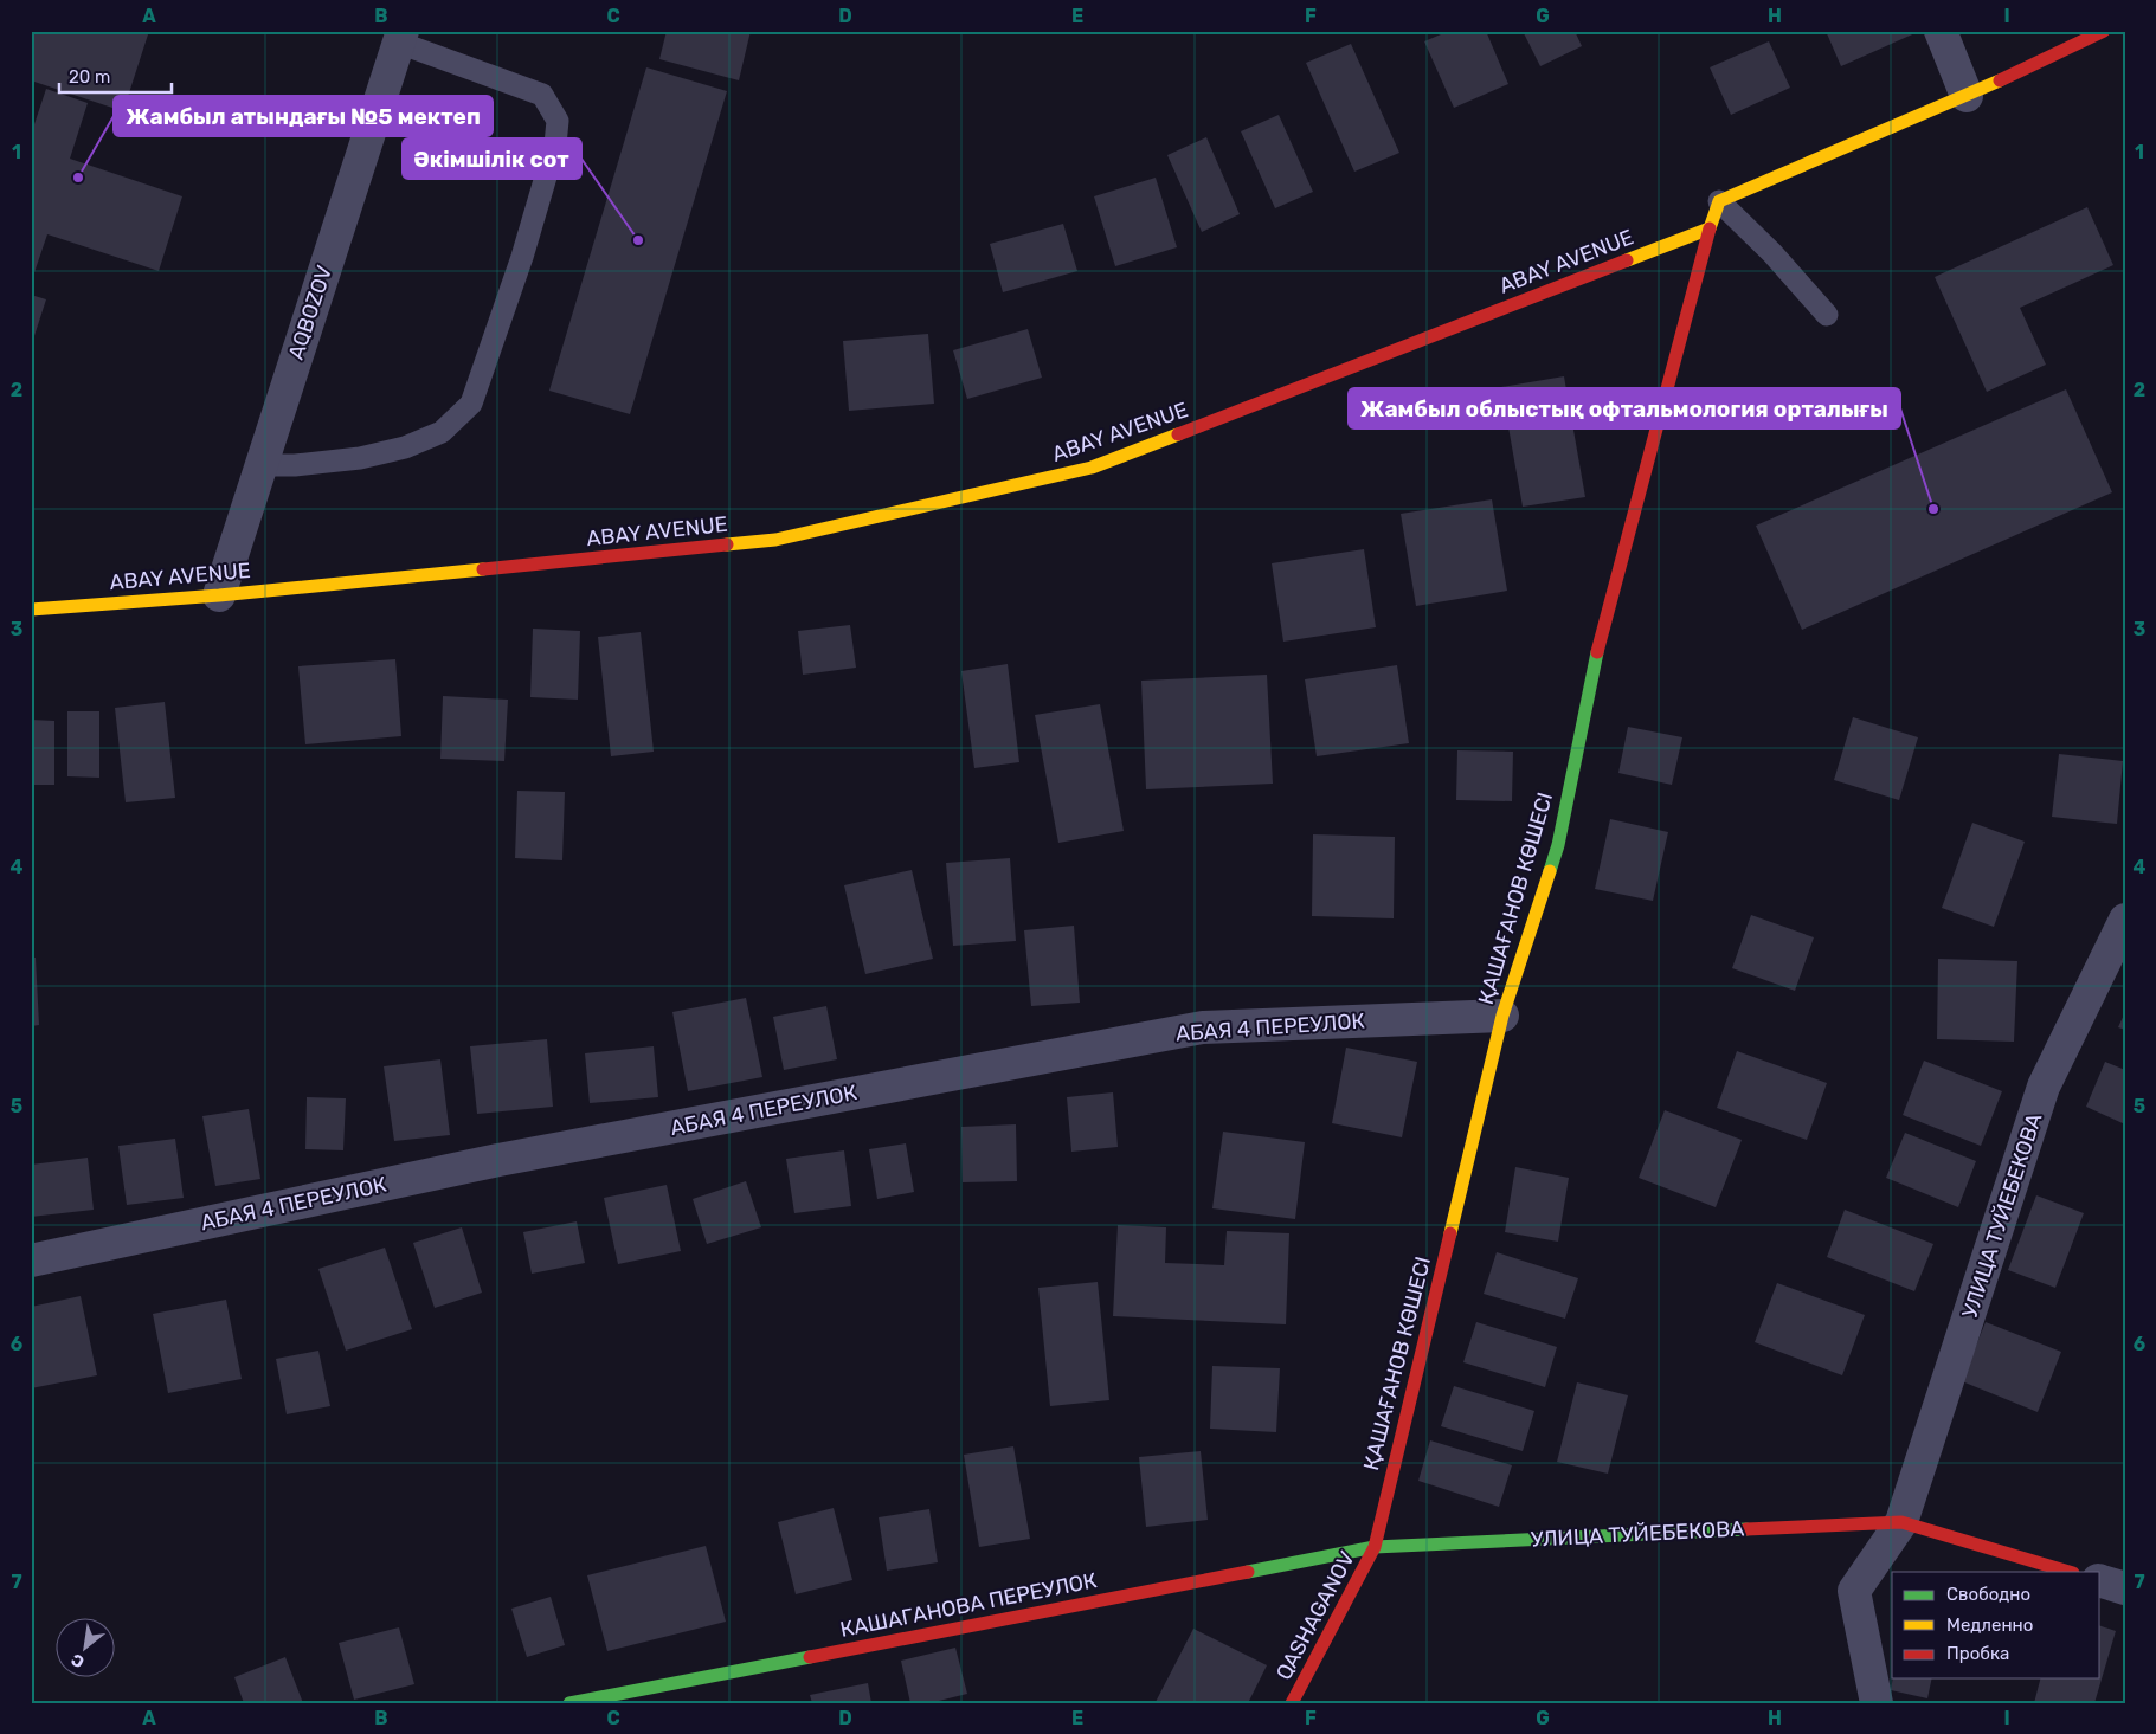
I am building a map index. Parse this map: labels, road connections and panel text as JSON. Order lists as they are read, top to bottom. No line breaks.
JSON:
{"streets":{"street":["ABAY AVENUE","AQBOZOV","ҚАШАҒАНОВ КӨШЕСІ","АБАЯ 4 ПЕРЕУЛОК","УЛИЦА ТУЙЕБЕКОВА","КАШАГАНОВА ПЕРЕУЛОК","QASHAGANOV"]},"crossings":[["ABAY AVENUE","AQBOZOV"],["ABAY AVENUE","ҚАШАҒАНОВ КӨШЕСІ"],["ҚАШАҒАНОВ КӨШЕСІ","АБАЯ 4 ПЕРЕУЛОК"],["ҚАШАҒАНОВ КӨШЕСІ","УЛИЦА ТУЙЕБЕКОВА"],["ҚАШАҒАНОВ КӨШЕСІ","КАШАГАНОВА ПЕРЕУЛОК"],["ҚАШАҒАНОВ КӨШЕСІ","QASHAGANOV"],["УЛИЦА ТУЙЕБЕКОВА","КАШАГАНОВА ПЕРЕУЛОК"],["УЛИЦА ТУЙЕБЕКОВА","QASHAGANOV"],["КАШАГАНОВА ПЕРЕУЛОК","QASHAGANOV"]],"places":["Жамбыл атындағы №5 мектеп","Әкімшілік сот","Жамбыл облыстық офтальмология орталығы"],"legend":["Свободно","Медленно","Пробка"],"scale_bar":"20 m","north":"bottom left","grid":{"columns":["A","B","C","D","E","F","G","H","I"],"rows":["1","2","3","4","5","6","7"]}}
